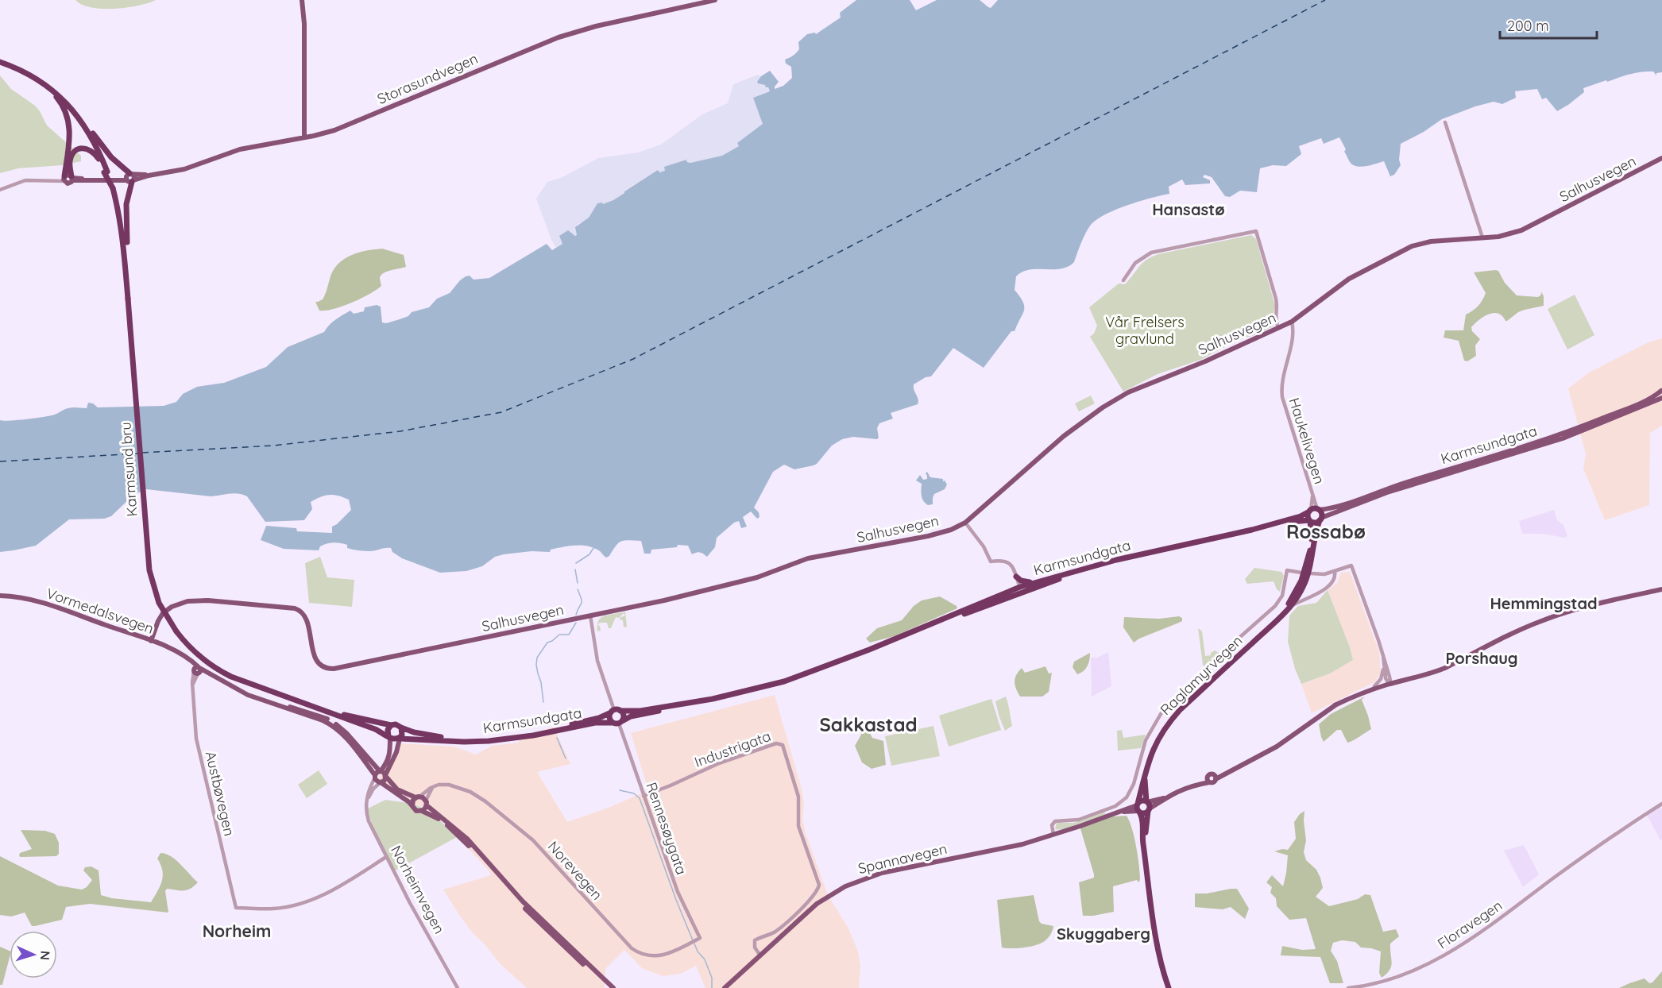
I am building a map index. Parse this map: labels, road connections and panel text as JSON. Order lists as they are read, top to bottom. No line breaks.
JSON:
{"streets":{"highway":["Karmsundgata","Karmsund bru","Raglamyrvegen"],"main road":["Storasundvegen","Salhusvegen","Vormedalsvegen","Spannavegen"],"street":["Haukelivegen","Industrigata","Austbøvegen","Rennesøygata","Norevegen","Norheimvegen","Floravegen"]},"crossings":[["Salhusvegen","Haukelivegen"],["Salhusvegen","Vormedalsvegen"],["Haukelivegen","Karmsundgata"],["Haukelivegen","Raglamyrvegen"],["Karmsundgata","Raglamyrvegen"],["Karmsundgata","Rennesøygata"],["Vormedalsvegen","Austbøvegen"],["Raglamyrvegen","Spannavegen"],["Industrigata","Rennesøygata"],["Industrigata","Spannavegen"],["Austbøvegen","Norheimvegen"],["Rennesøygata","Norevegen"]],"districts":["Hansastø","Rossabø","Hemmingstad","Porshaug","Sakkastad","Norheim","Skuggaberg"],"parks":["Vår Frelsers gravlund"],"scale_bar":"200 m","north":"right"}
